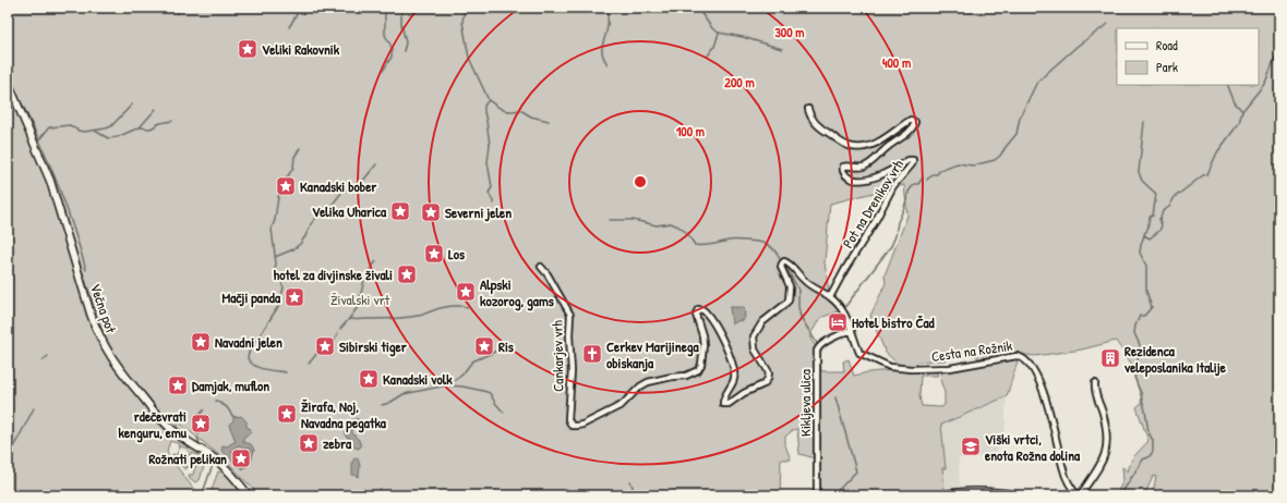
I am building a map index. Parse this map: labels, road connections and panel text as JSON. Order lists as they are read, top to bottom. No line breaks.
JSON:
{"streets":{"main road":["Večna pot"],"street":["Pot na Drenikov vrh","Cesta na Rožnik","Cankarjev vrh","Kikljeva ulica"]},"crossings":[["Pot na Drenikov vrh","Cesta na Rožnik"],["Cesta na Rožnik","Cankarjev vrh"],["Cesta na Rožnik","Kikljeva ulica"]],"parks":["Živalski vrt"],"places":{"place":["Veliki Rakovnik","Kanadski bober","Velika Uharica","Severni jelen","Los","hotel za divjinske živali","Alpski kozorog, gams","Mačji panda","Navadni jelen","Sibirski tiger","Ris","Kanadski volk","Damjak, muflon","Žirafa, Noj, Navadna pegatka","rdečevrati kenguru, emu","zebra","Rožnati pelikan"],"hotel":["Hotel bistro Čad"],"church":["Cerkev Marijinega obiskanja"],"building":["Rezidenca veleposlanika Italije"],"school or university":["Viški vrtci, enota Rožna dolina"]},"legend":["Road","Park"],"rings":["300 m","400 m","200 m","100 m"]}
